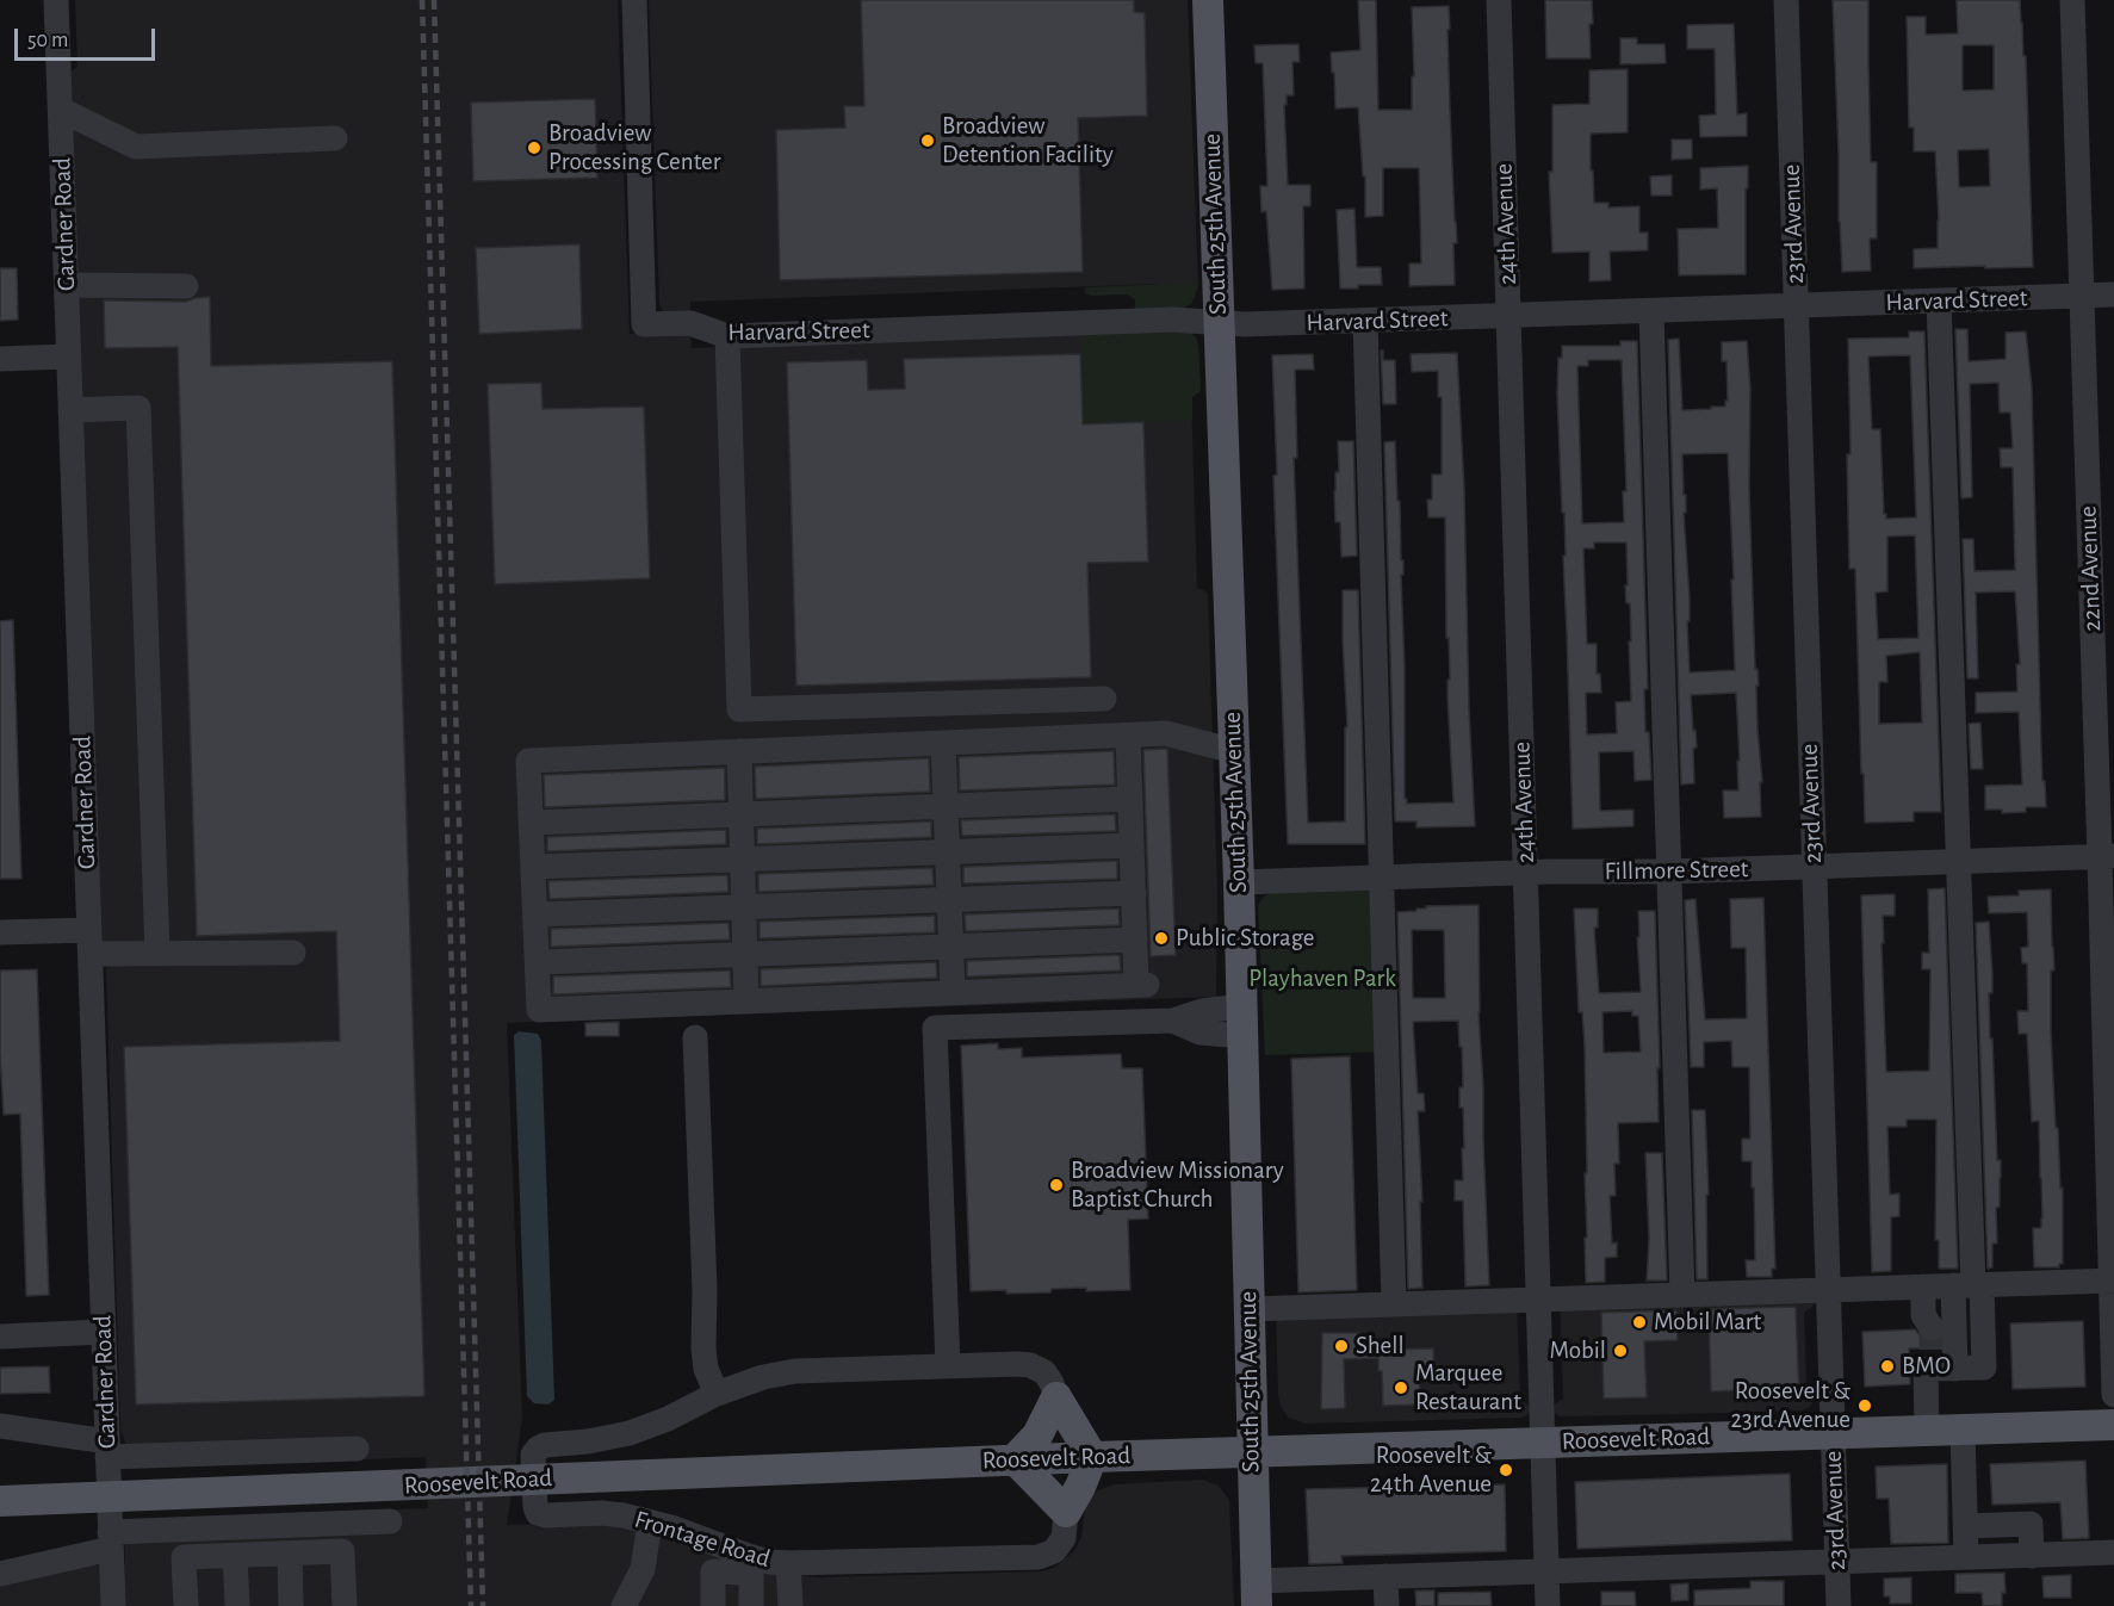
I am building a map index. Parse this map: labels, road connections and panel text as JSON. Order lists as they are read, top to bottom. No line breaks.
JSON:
{"streets":{"main road":["South 25th Avenue","Roosevelt Road"],"street":["Gardner Road","24th Avenue","23rd Avenue","Harvard Street","22nd Avenue","Fillmore Street","Frontage Road"]},"crossings":[["South 25th Avenue","Harvard Street"],["South 25th Avenue","Fillmore Street"],["South 25th Avenue","Roosevelt Road"],["24th Avenue","Harvard Street"],["24th Avenue","Fillmore Street"],["24th Avenue","Roosevelt Road"],["23rd Avenue","Harvard Street"],["23rd Avenue","Fillmore Street"],["23rd Avenue","Roosevelt Road"],["Harvard Street","22nd Avenue"],["22nd Avenue","Fillmore Street"]],"parks":["Playhaven Park"],"places":["Broadview Detention Facility","Broadview Processing Center","Public Storage","Broadview Missionary Baptist Church","Mobil Mart","Shell","Mobil","BMO","Marquee Restaurant","Roosevelt & 23rd Avenue","Roosevelt & 24th Avenue"],"scale_bar":"50 m"}
